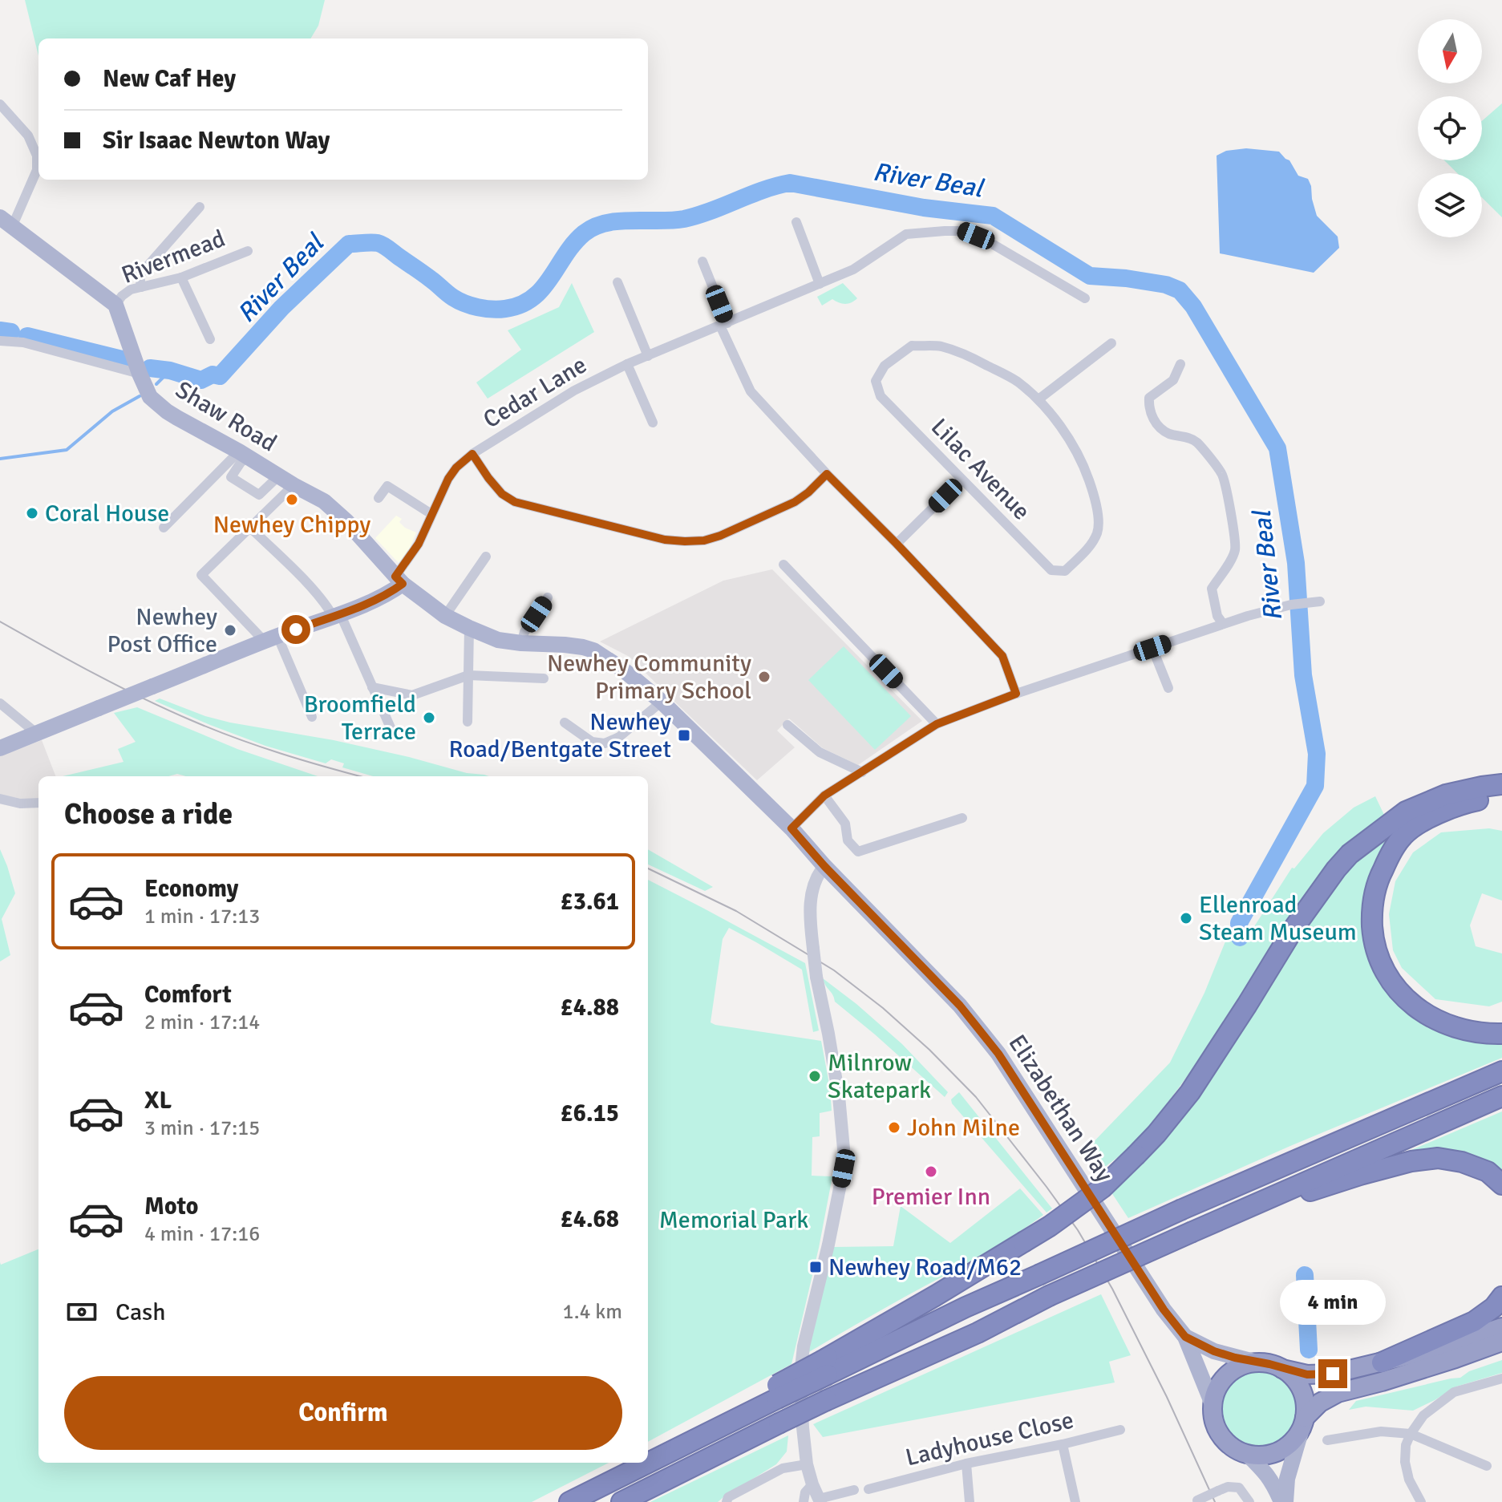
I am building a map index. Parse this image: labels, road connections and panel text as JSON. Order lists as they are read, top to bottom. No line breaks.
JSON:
{"streets":{"main road":["Shaw Road","Elizabethan Way"],"street":["Rivermead","Cedar Lane","Lilac Avenue","Ladyhouse Close"]},"crossings":[["Rivermead","Shaw Road"],["Cedar Lane","Shaw Road"],["Shaw Road","Elizabethan Way"]],"water":["River Beal"],"parks":["Memorial Park"],"places":{"other":["Newhey Chippy","Coral House","Newhey Post Office","Newhey Community Primary School","Broomfield Terrace","Ellenroad Steam Museum","Milnrow Skatepark","John Milne","Premier Inn"],"transit":["Newhey Road/Bentgate Street","Newhey Road/M62"]},"north":"bottom","page":{"banner":["New Caf Hey","Sir Isaac Newton Way"],"heading":"Choose a ride","list":[{"name":"Economy","note":"1 min · 17:13","value":"£3.61"},{"name":"Comfort","note":"2 min · 17:14","value":"£4.88"},{"name":"XL","note":"3 min · 17:15","value":"£6.15"},{"name":"Moto","note":"4 min · 17:16","value":"£4.68"}],"pay":["Cash","1.4 km"],"bubble":"4 min","buttons":"Confirm"}}
